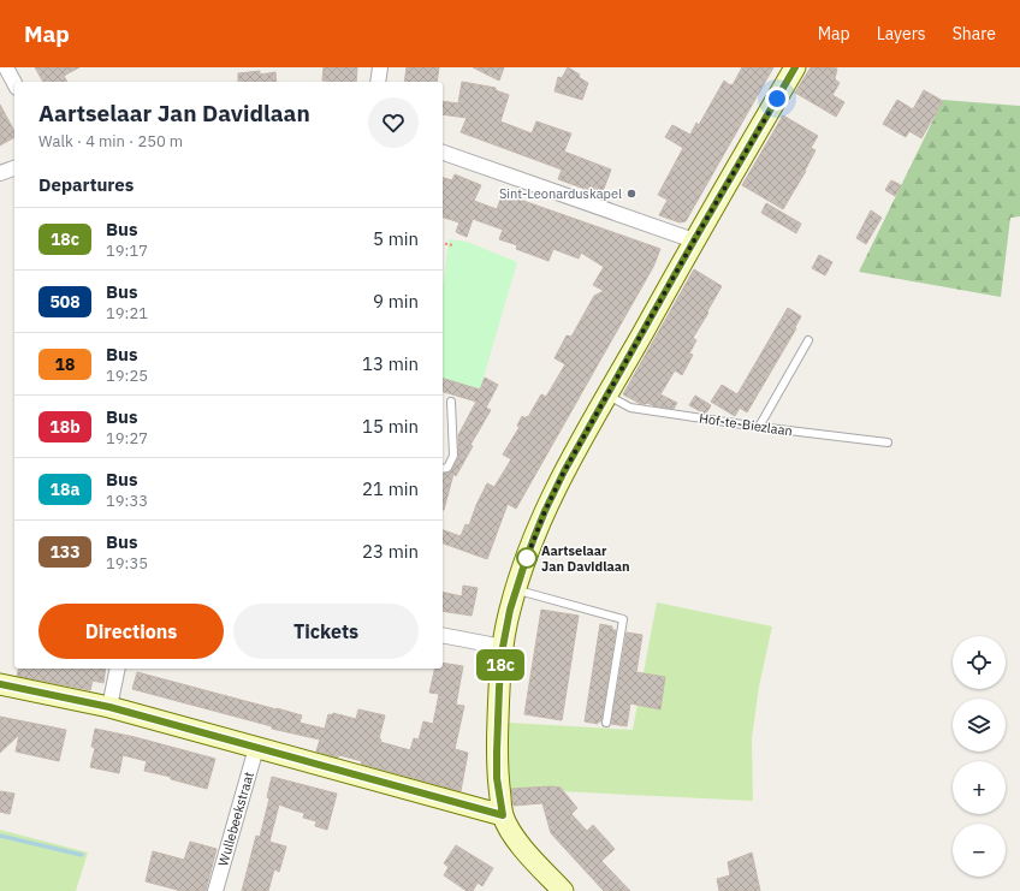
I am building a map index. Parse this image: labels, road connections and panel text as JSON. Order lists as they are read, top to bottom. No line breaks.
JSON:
{"streets":{"street":["Wullebeekstraat"],"lane":["Hof-te-Biezlaan"]},"places":["Sint-Leonarduskapel","Aartselaar Jan Davidlaan"],"lines":["bus line 18c"],"page":{"header":"Map","nav":["Map","Layers","Share"],"on_map":"18c","heading":[["Aartselaar Jan Davidlaan","Walk · 4 min · 250 m"],"Departures"],"list":[{"mark":"18c","name":"Bus","note":"19:17","value":"5 min"},{"mark":"508","name":"Bus","note":"19:21","value":"9 min"},{"mark":"18","name":"Bus","note":"19:25","value":"13 min"},{"mark":"18b","name":"Bus","note":"19:27","value":"15 min"},{"mark":"18a","name":"Bus","note":"19:33","value":"21 min"},{"mark":"133","name":"Bus","note":"19:35","value":"23 min"}],"buttons":["Directions","Tickets"],"map_buttons":["+","−"]}}
